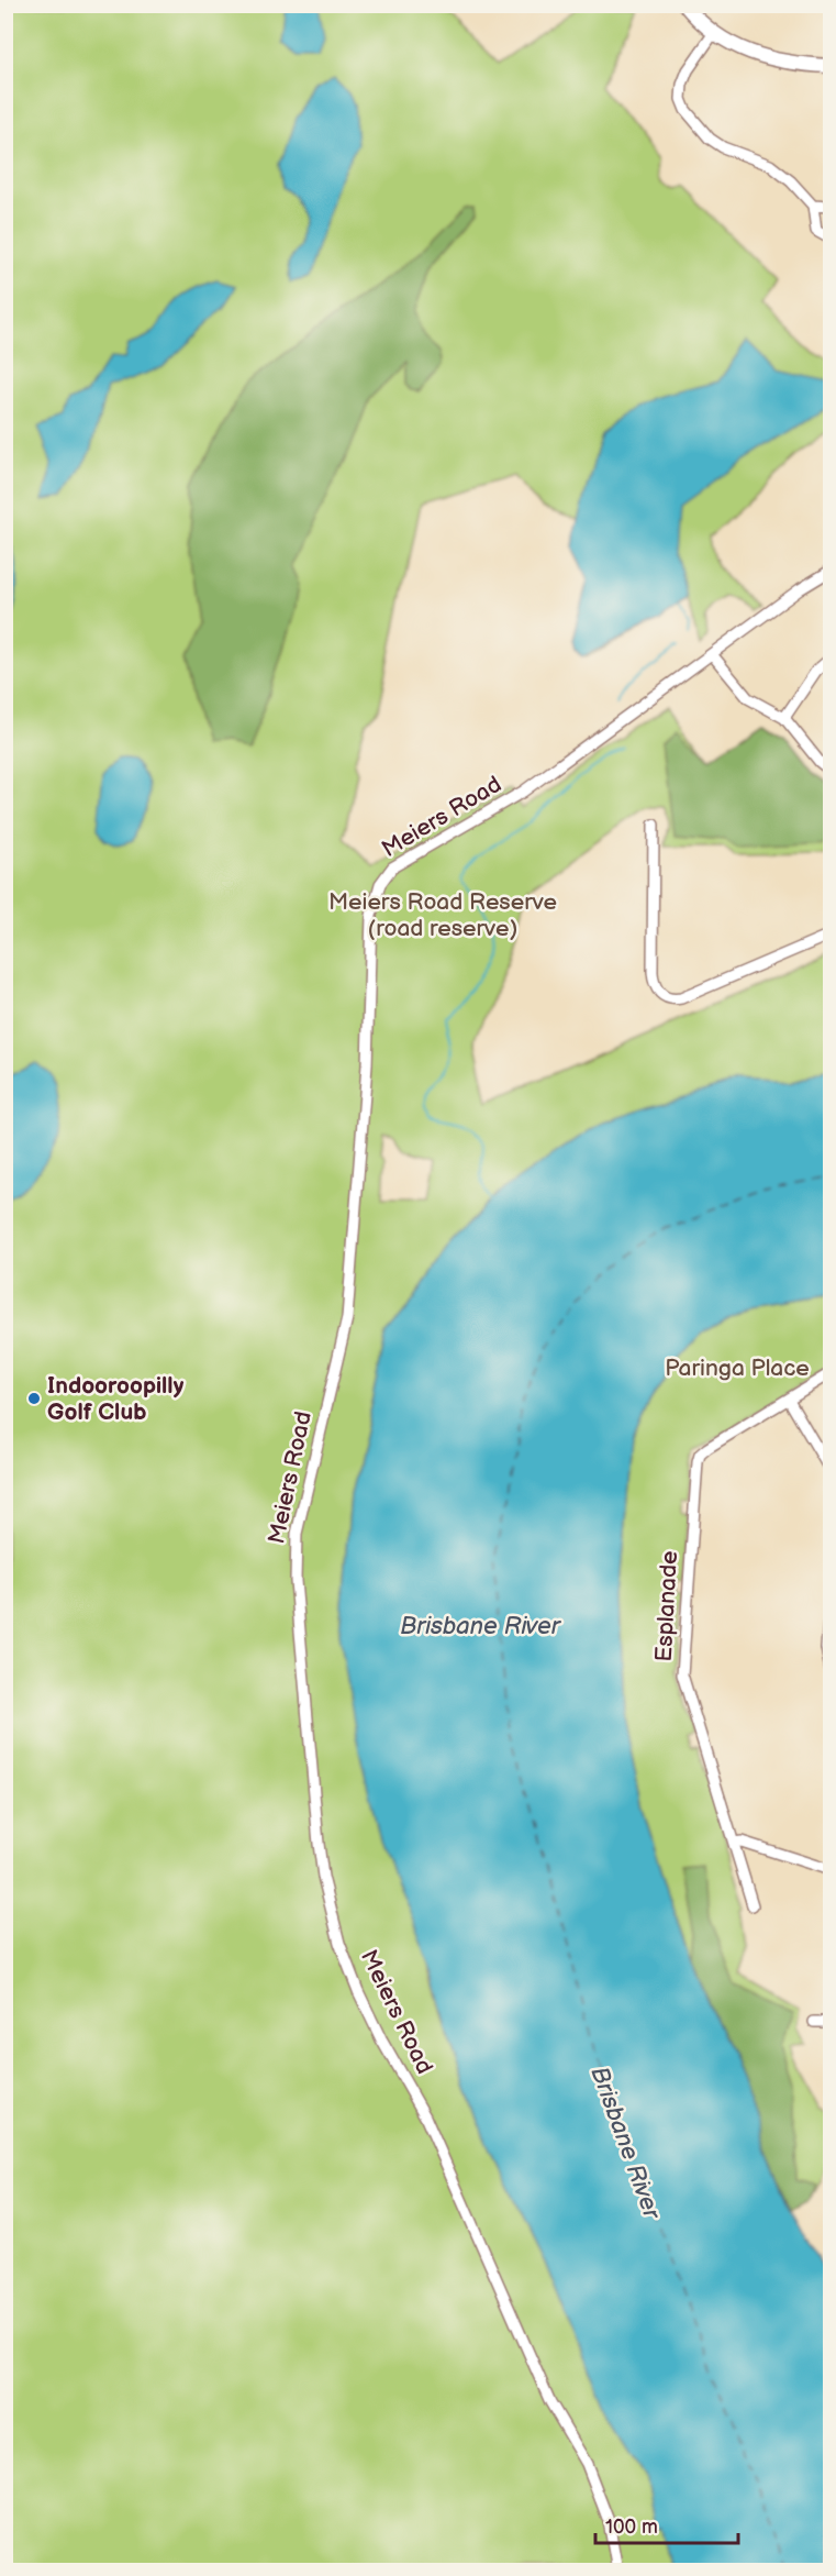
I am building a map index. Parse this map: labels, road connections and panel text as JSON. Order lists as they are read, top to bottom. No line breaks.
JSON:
{"streets":{"street":["Meiers Road","Esplanade"]},"water":["Brisbane River"],"parks":["Meiers Road Reserve (road reserve)","Paringa Place"],"places":["Indooroopilly Golf Club"],"scale_bar":"100 m"}
